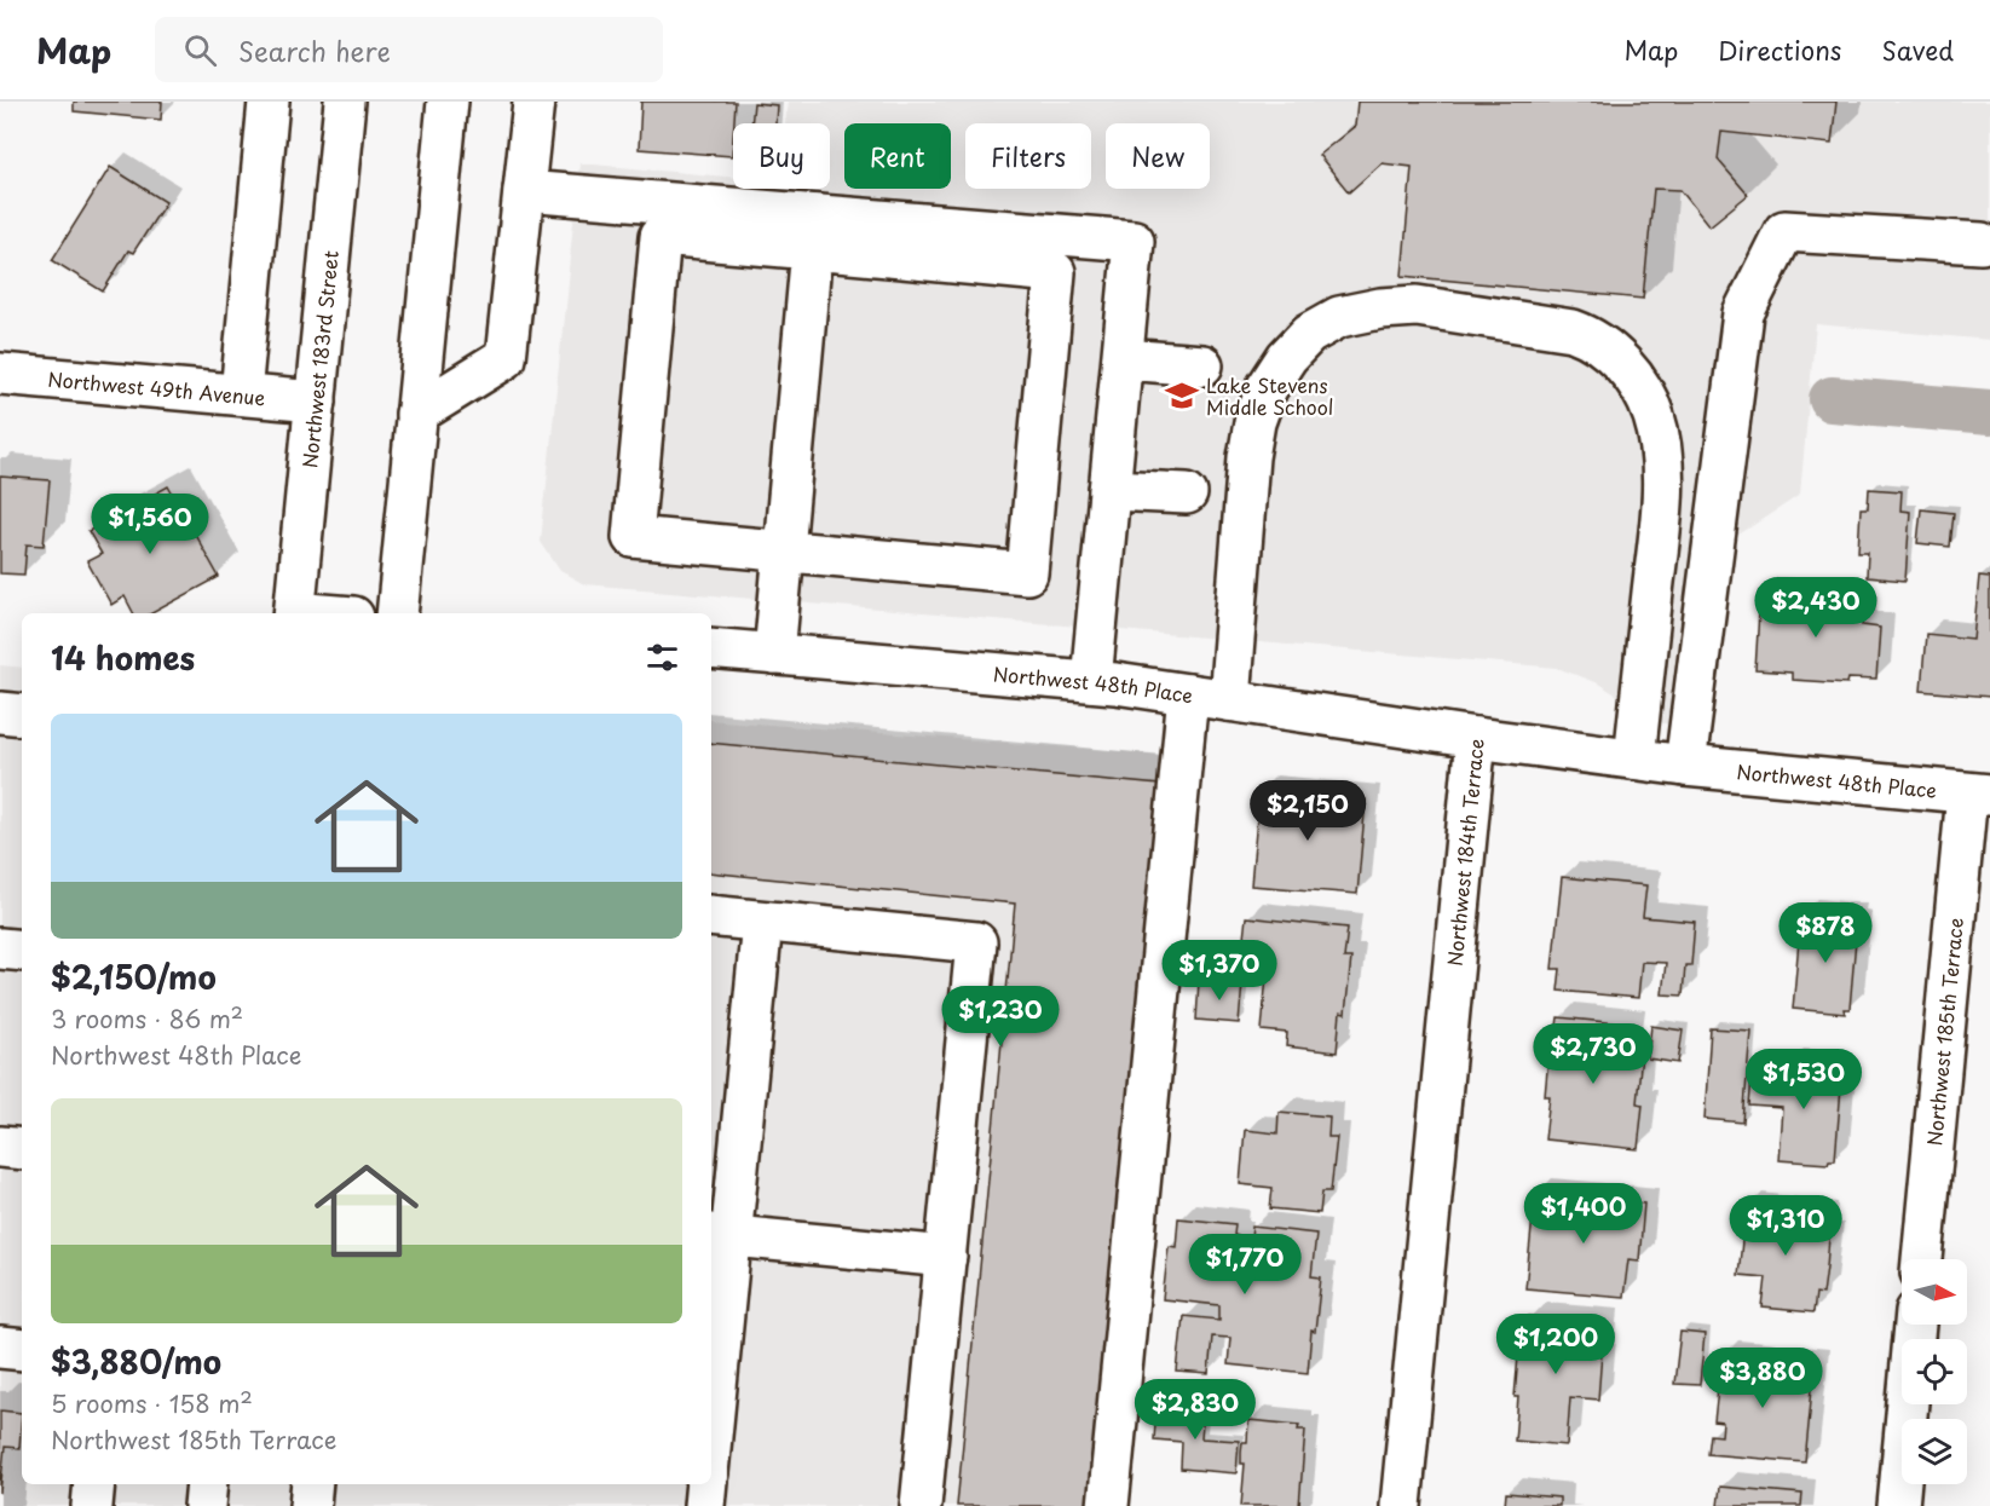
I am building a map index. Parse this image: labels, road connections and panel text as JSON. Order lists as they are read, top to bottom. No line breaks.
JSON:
{"streets":{"street":["Northwest 183rd Street","Northwest 49th Avenue","Northwest 48th Place","Northwest 184th Terrace","Northwest 185th Terrace"]},"crossings":[["Northwest 183rd Street","Northwest 49th Avenue"],["Northwest 48th Place","Northwest 184th Terrace"],["Northwest 48th Place","Northwest 185th Terrace"]],"places":{"school or university":["Lake Stevens Middle School"]},"north":"right","page":{"header":"Map","search":"Search here","nav":["Map","Directions","Saved"],"chip":["Buy","Rent","Filters","New"],"price":["$1,560","$2,430","$2,150","$878","$1,370","$1,230","$2,730","$1,530","$1,400","$1,310","$1,770","$1,200","$3,880","$2,830"],"heading":"14 homes","list":[{"name":"$2,150/mo","note":"3 rooms · 86 m² · Northwest 48th Place"},{"name":"$3,880/mo","note":"5 rooms · 158 m² · Northwest 185th Terrace"}]}}
